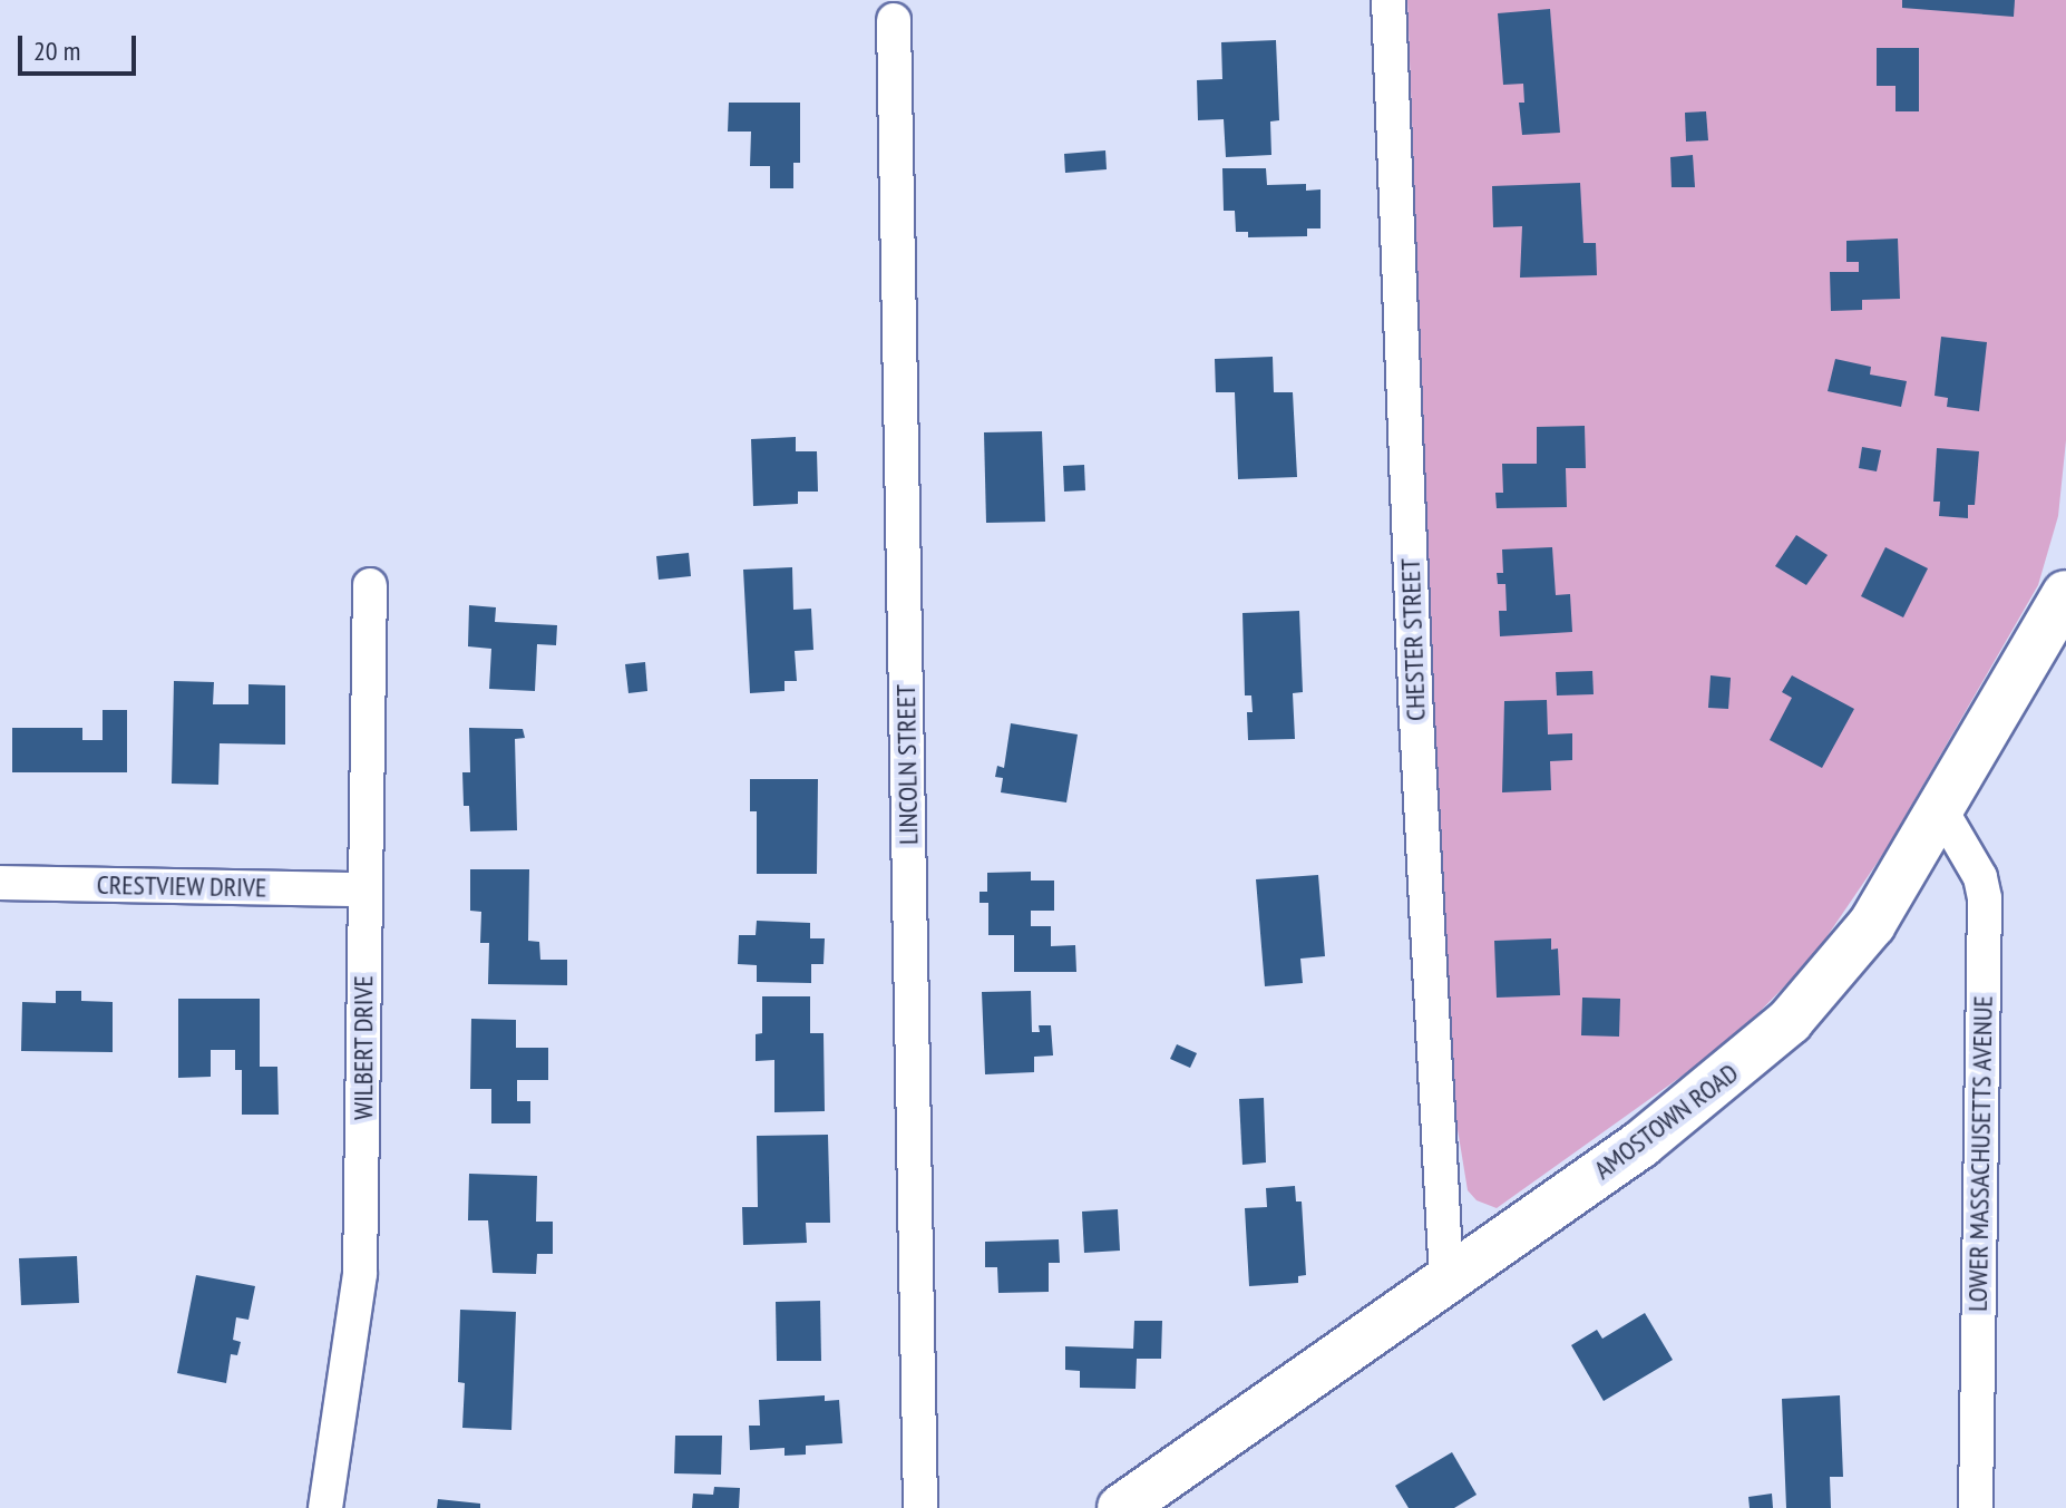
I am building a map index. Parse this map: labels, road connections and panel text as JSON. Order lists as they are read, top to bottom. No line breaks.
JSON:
{"streets":{"street":["CHESTER STREET","LINCOLN STREET","CRESTVIEW DRIVE","WILBERT DRIVE","AMOSTOWN ROAD","LOWER MASSACHUSETTS AVENUE"]},"crossings":[["CHESTER STREET","AMOSTOWN ROAD"],["CRESTVIEW DRIVE","WILBERT DRIVE"],["AMOSTOWN ROAD","LOWER MASSACHUSETTS AVENUE"]],"scale_bar":"20 m"}
